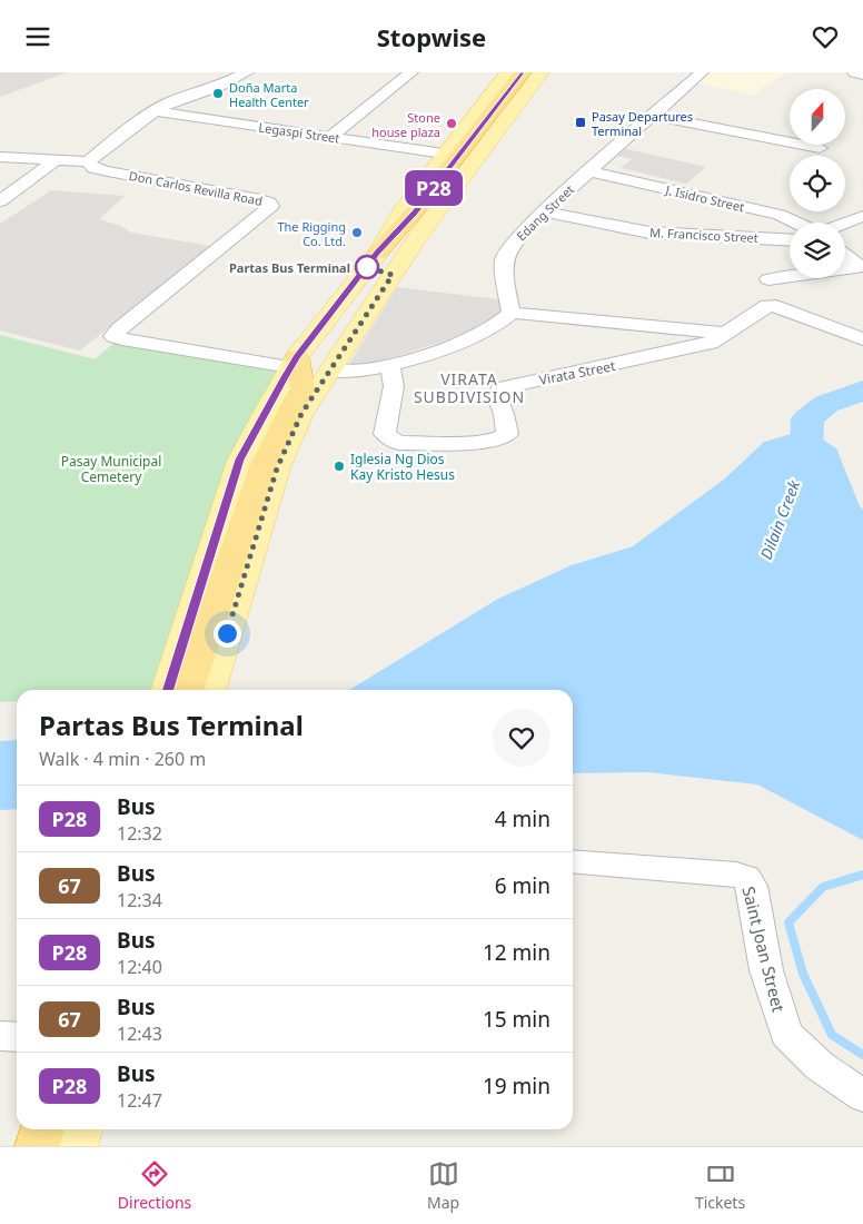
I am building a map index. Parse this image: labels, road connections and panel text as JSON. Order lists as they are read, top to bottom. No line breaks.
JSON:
{"streets":{"street":["Legaspi Street","Don Carlos Revilla Road","J. Isidro Street","Edang Street","M. Francisco Street","Virata Street","Saint Joan Street"]},"crossings":[["J. Isidro Street","Edang Street"],["Edang Street","M. Francisco Street"]],"districts":["VIRATA SUBDIVISION"],"water":["Dilain Creek"],"parks":["Pasay Municipal Cemetery"],"places":{"other":["Doña Marta Health Center","Stone house plaza","The Rigging Co. Ltd.","Partas Bus Terminal","Iglesia Ng Dios Kay Kristo Hesus"],"transit":["Pasay Departures Terminal"]},"lines":["bus line P28"],"north":"top","page":{"header":"Stopwise","on_map":"P28","heading":["Partas Bus Terminal","Walk · 4 min · 260 m"],"list":[{"mark":"P28","name":"Bus","note":"12:32","value":"4 min"},{"mark":"67","name":"Bus","note":"12:34","value":"6 min"},{"mark":"P28","name":"Bus","note":"12:40","value":"12 min"},{"mark":"67","name":"Bus","note":"12:43","value":"15 min"},{"mark":"P28","name":"Bus","note":"12:47","value":"19 min"}],"tabs":["Directions","Map","Tickets"]}}
